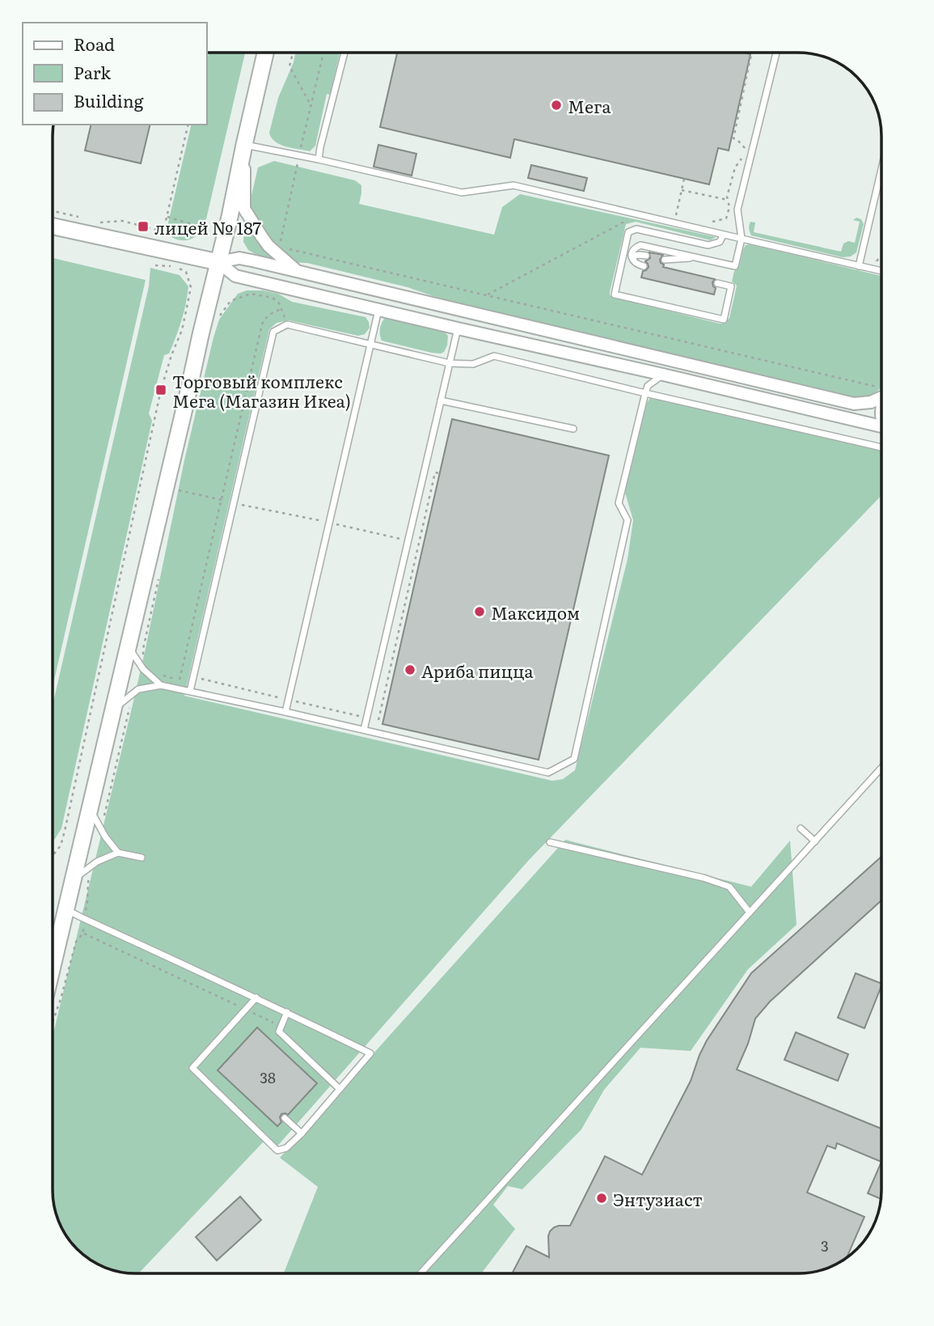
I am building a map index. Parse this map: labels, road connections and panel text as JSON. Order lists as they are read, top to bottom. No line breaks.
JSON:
{"places":{"other":["Мега","Максидом","Ариба пицца","Энтузиаст"],"transit":["лицей № 187","Торговый комплекс Мега (Магазин Икеа)"]},"house_numbers":["38","3"],"legend":["Road","Park","Building"]}
